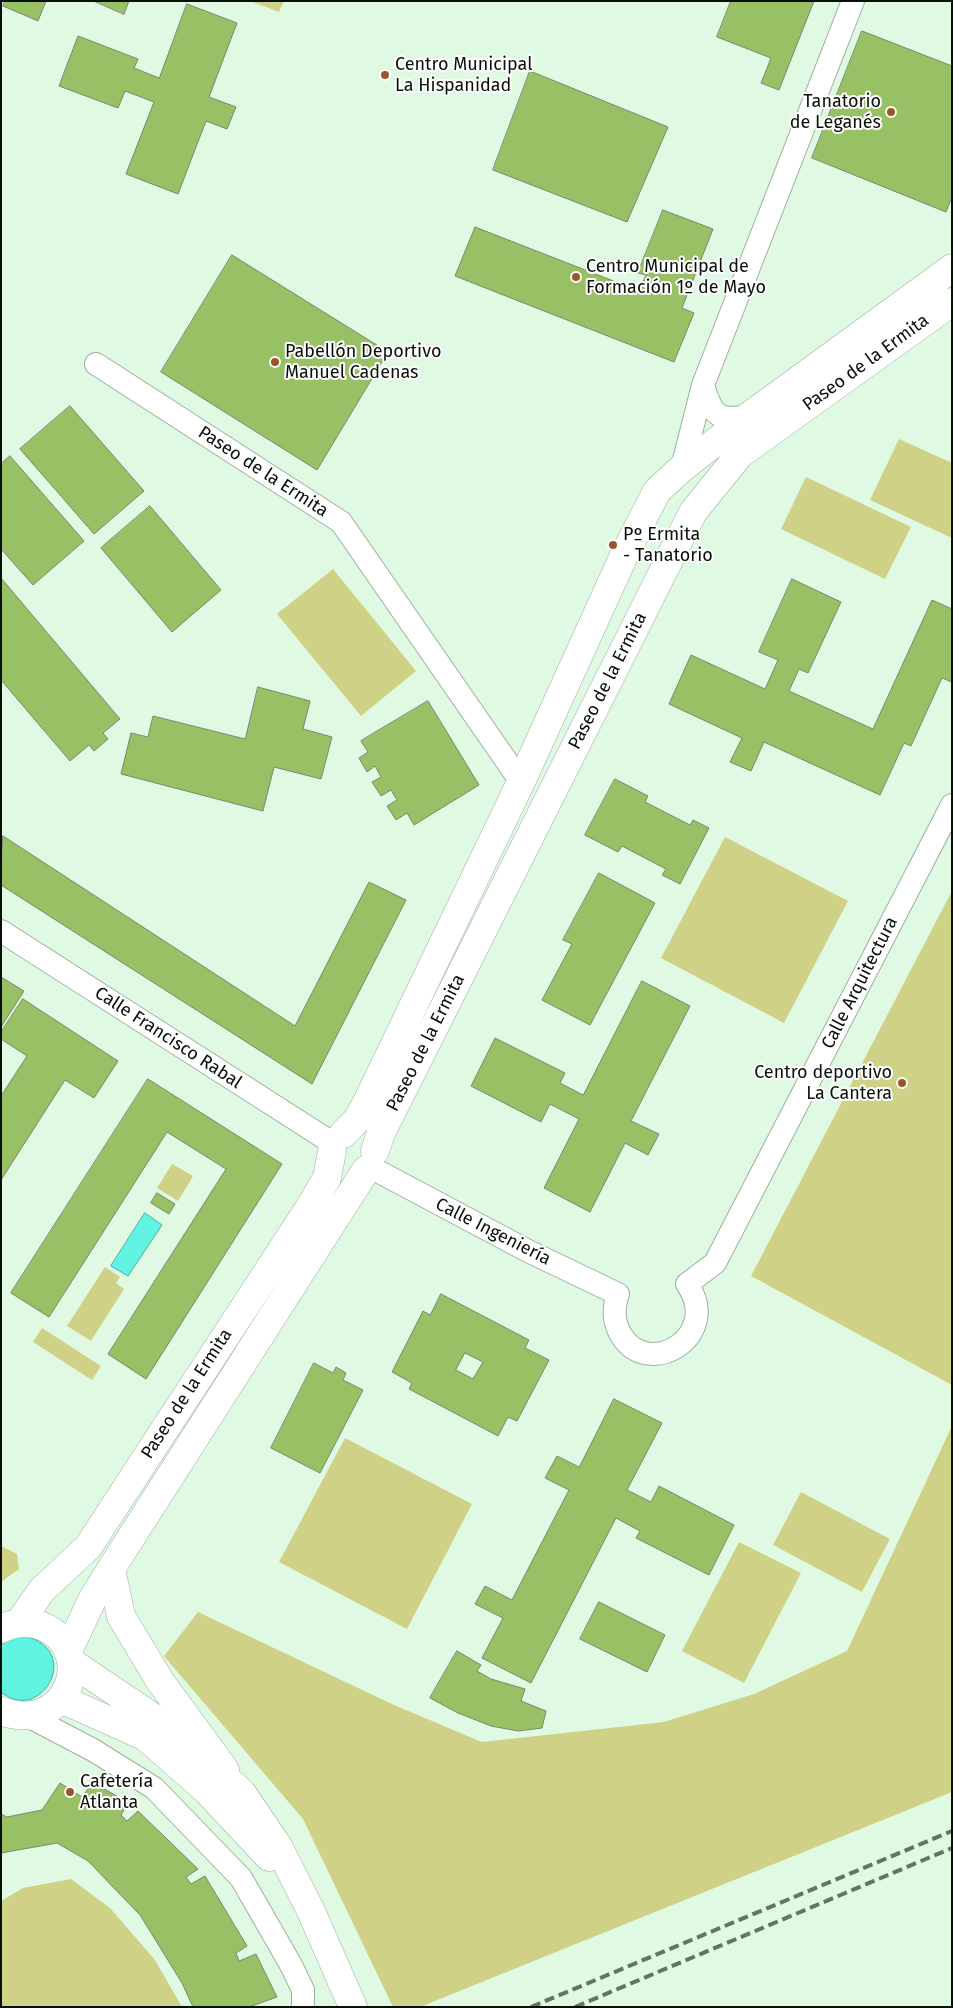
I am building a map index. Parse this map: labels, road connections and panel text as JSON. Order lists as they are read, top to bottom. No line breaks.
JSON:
{"streets":{"main road":["Paseo de la Ermita"],"street":["Calle Arquitectura","Calle Francisco Rabal","Calle Ingeniería"]},"crossings":[["Paseo de la Ermita","Calle Francisco Rabal"],["Paseo de la Ermita","Calle Ingeniería"],["Calle Arquitectura","Calle Ingeniería"],["Calle Francisco Rabal","Calle Ingeniería"]],"places":["Centro Municipal La Hispanidad","Tanatorio de Leganés","Centro Municipal de Formación 1º de Mayo","Pabellón Deportivo Manuel Cadenas","Pº Ermita - Tanatorio","Centro deportivo La Cantera","Cafetería Atlanta"]}
